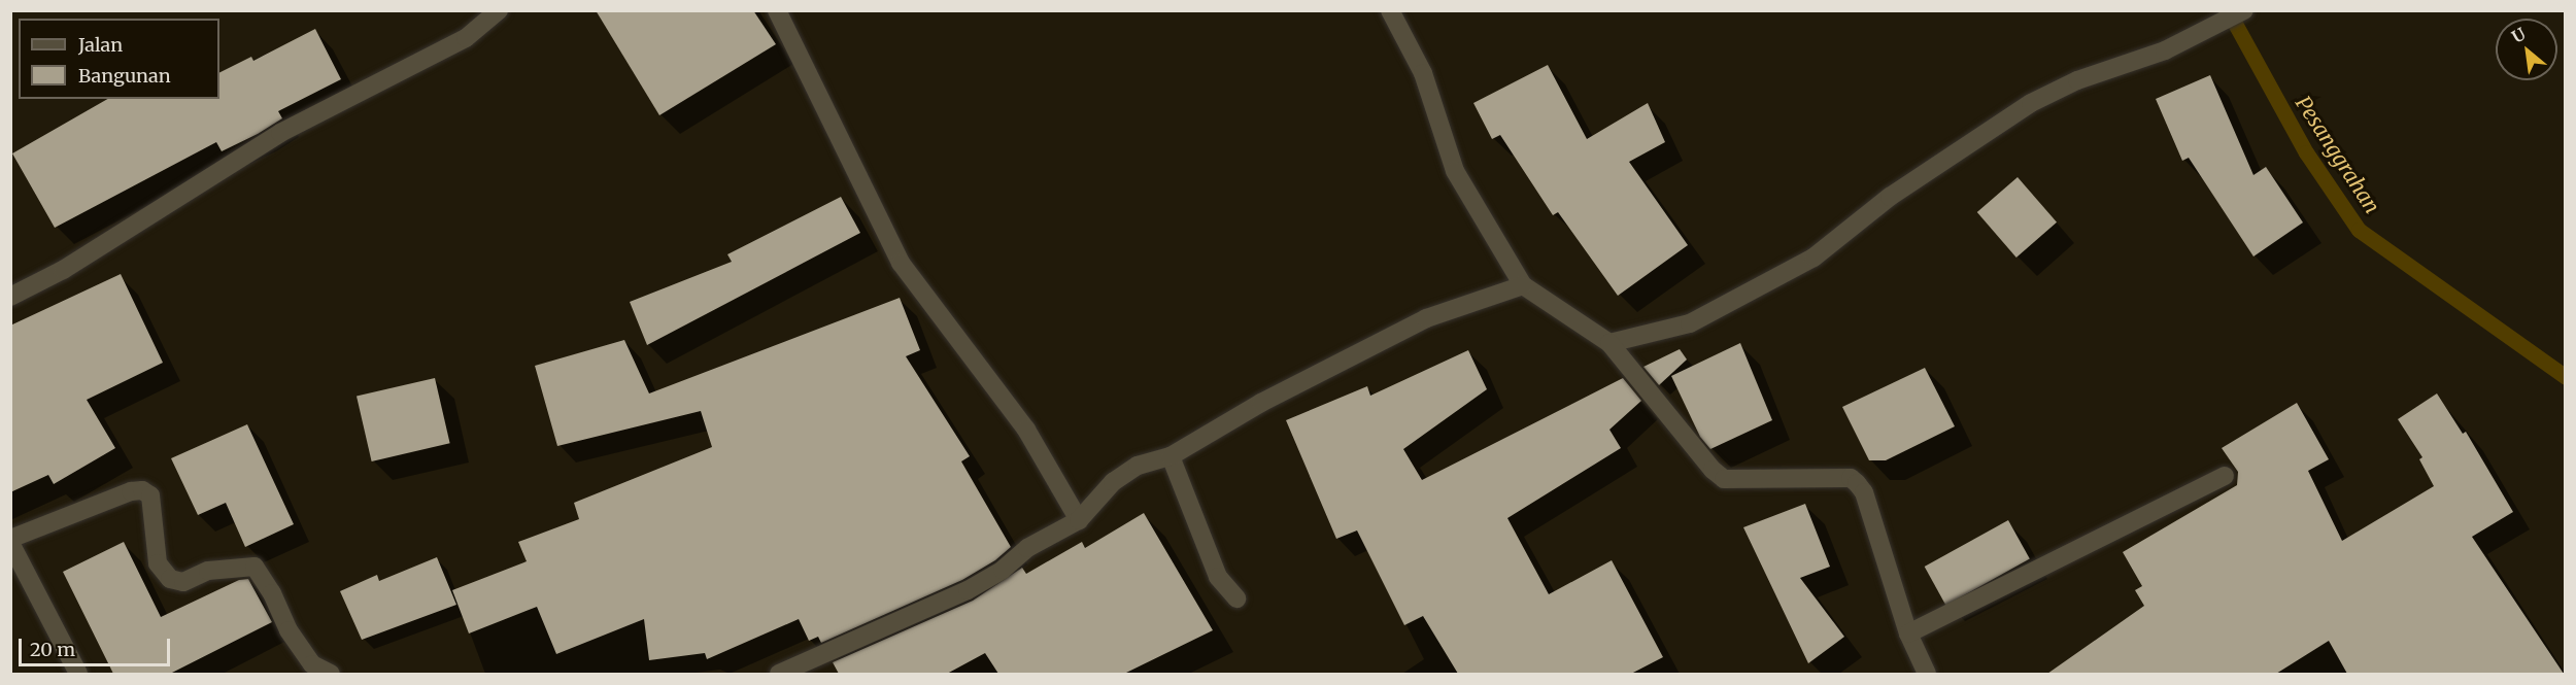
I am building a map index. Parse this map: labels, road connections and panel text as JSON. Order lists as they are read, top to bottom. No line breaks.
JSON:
{"water":["Pesanggrahan"],"legend":["Jalan","Bangunan"],"scale_bar":"20 m","north":"top left"}
